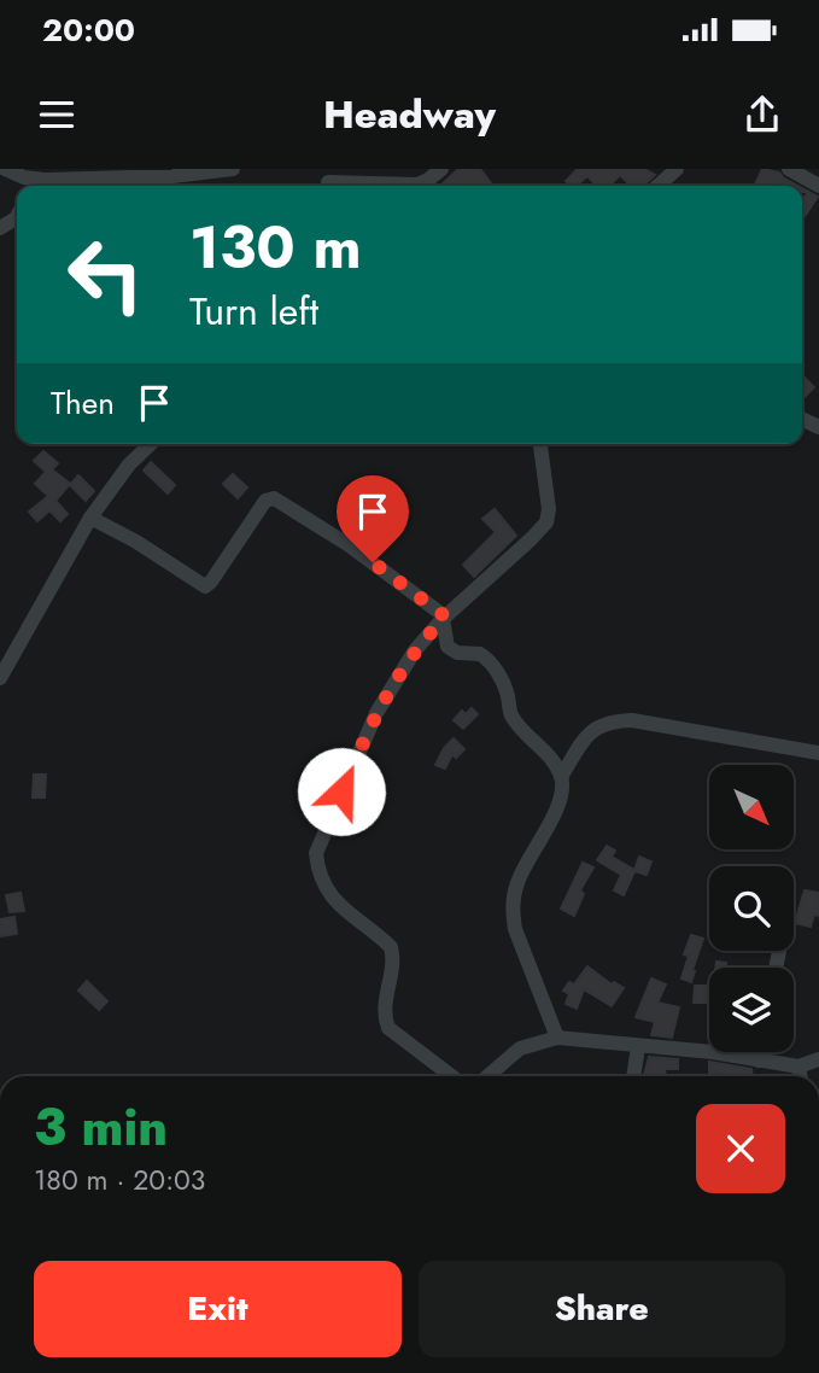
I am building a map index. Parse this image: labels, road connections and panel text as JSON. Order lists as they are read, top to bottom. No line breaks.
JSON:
{"north":"bottom right","page":{"status":"20:00","header":"Headway","turn":["130 m","Turn left"],"then":"Then","heading":["3 min","180 m · 20:03"],"buttons":["Exit","Share"]}}
